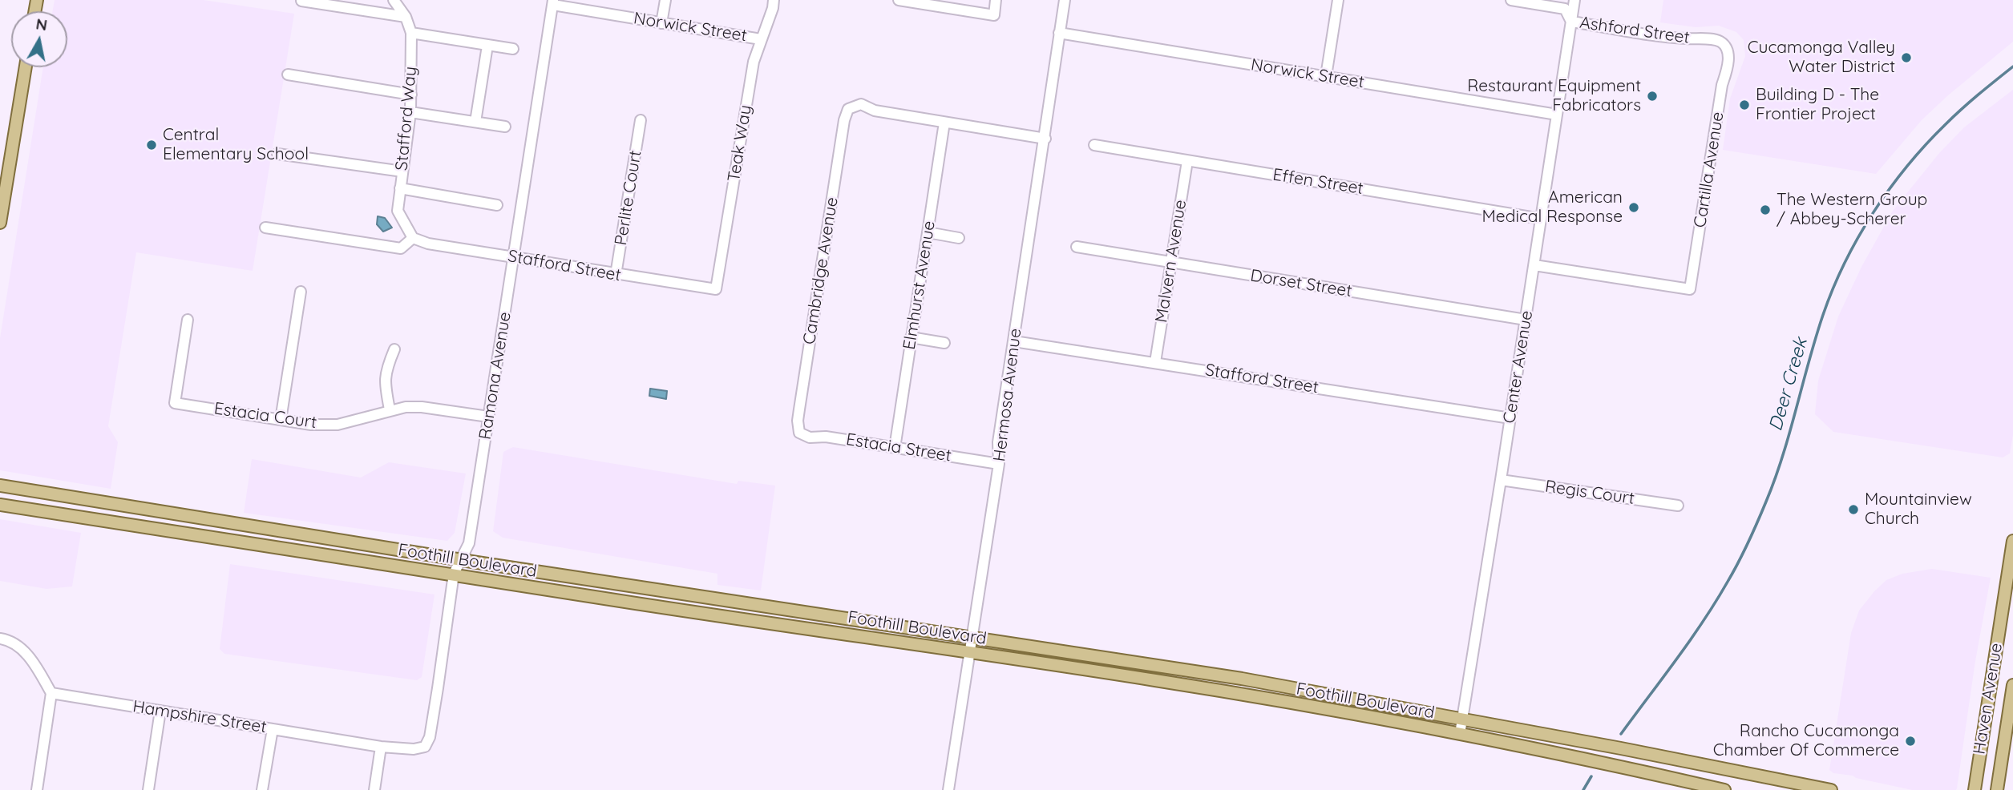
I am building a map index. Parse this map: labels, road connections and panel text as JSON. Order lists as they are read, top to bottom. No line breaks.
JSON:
{"streets":{"main road":["Foothill Boulevard","Haven Avenue"],"street":["Norwick Street","Ashford Street","Stafford Way","Teak Way","Cartilla Avenue","Effen Street","Perlite Court","Malvern Avenue","Stafford Street","Cambridge Avenue","Dorset Street","Elmhurst Avenue","Center Avenue","Ramona Avenue","Hermosa Avenue","Estacia Court","Estacia Street","Regis Court","Hampshire Street"]},"crossings":[["Norwick Street","Teak Way"],["Norwick Street","Center Avenue"],["Norwick Street","Ramona Avenue"],["Norwick Street","Hermosa Avenue"],["Ashford Street","Cartilla Avenue"],["Ashford Street","Center Avenue"],["Stafford Way","Stafford Street"],["Teak Way","Stafford Street"],["Cartilla Avenue","Center Avenue"],["Effen Street","Malvern Avenue"],["Effen Street","Center Avenue"],["Perlite Court","Stafford Street"],["Malvern Avenue","Stafford Street"],["Malvern Avenue","Dorset Street"],["Stafford Street","Center Avenue"],["Stafford Street","Ramona Avenue"],["Stafford Street","Hermosa Avenue"],["Cambridge Avenue","Elmhurst Avenue"],["Cambridge Avenue","Estacia Street"],["Dorset Street","Center Avenue"],["Elmhurst Avenue","Estacia Street"],["Center Avenue","Regis Court"],["Center Avenue","Foothill Boulevard"],["Ramona Avenue","Estacia Court"],["Ramona Avenue","Foothill Boulevard"],["Ramona Avenue","Hampshire Street"],["Hermosa Avenue","Estacia Street"],["Hermosa Avenue","Foothill Boulevard"]],"water":["Deer Creek"],"places":["Cucamonga Valley Water District","Restaurant Equipment Fabricators","Building D - The Frontier Project","Central Elementary School","American Medical Response","The Western Group / Abbey-Scherer","Mountainview Church","Rancho Cucamonga Chamber Of Commerce"],"north":"top"}
